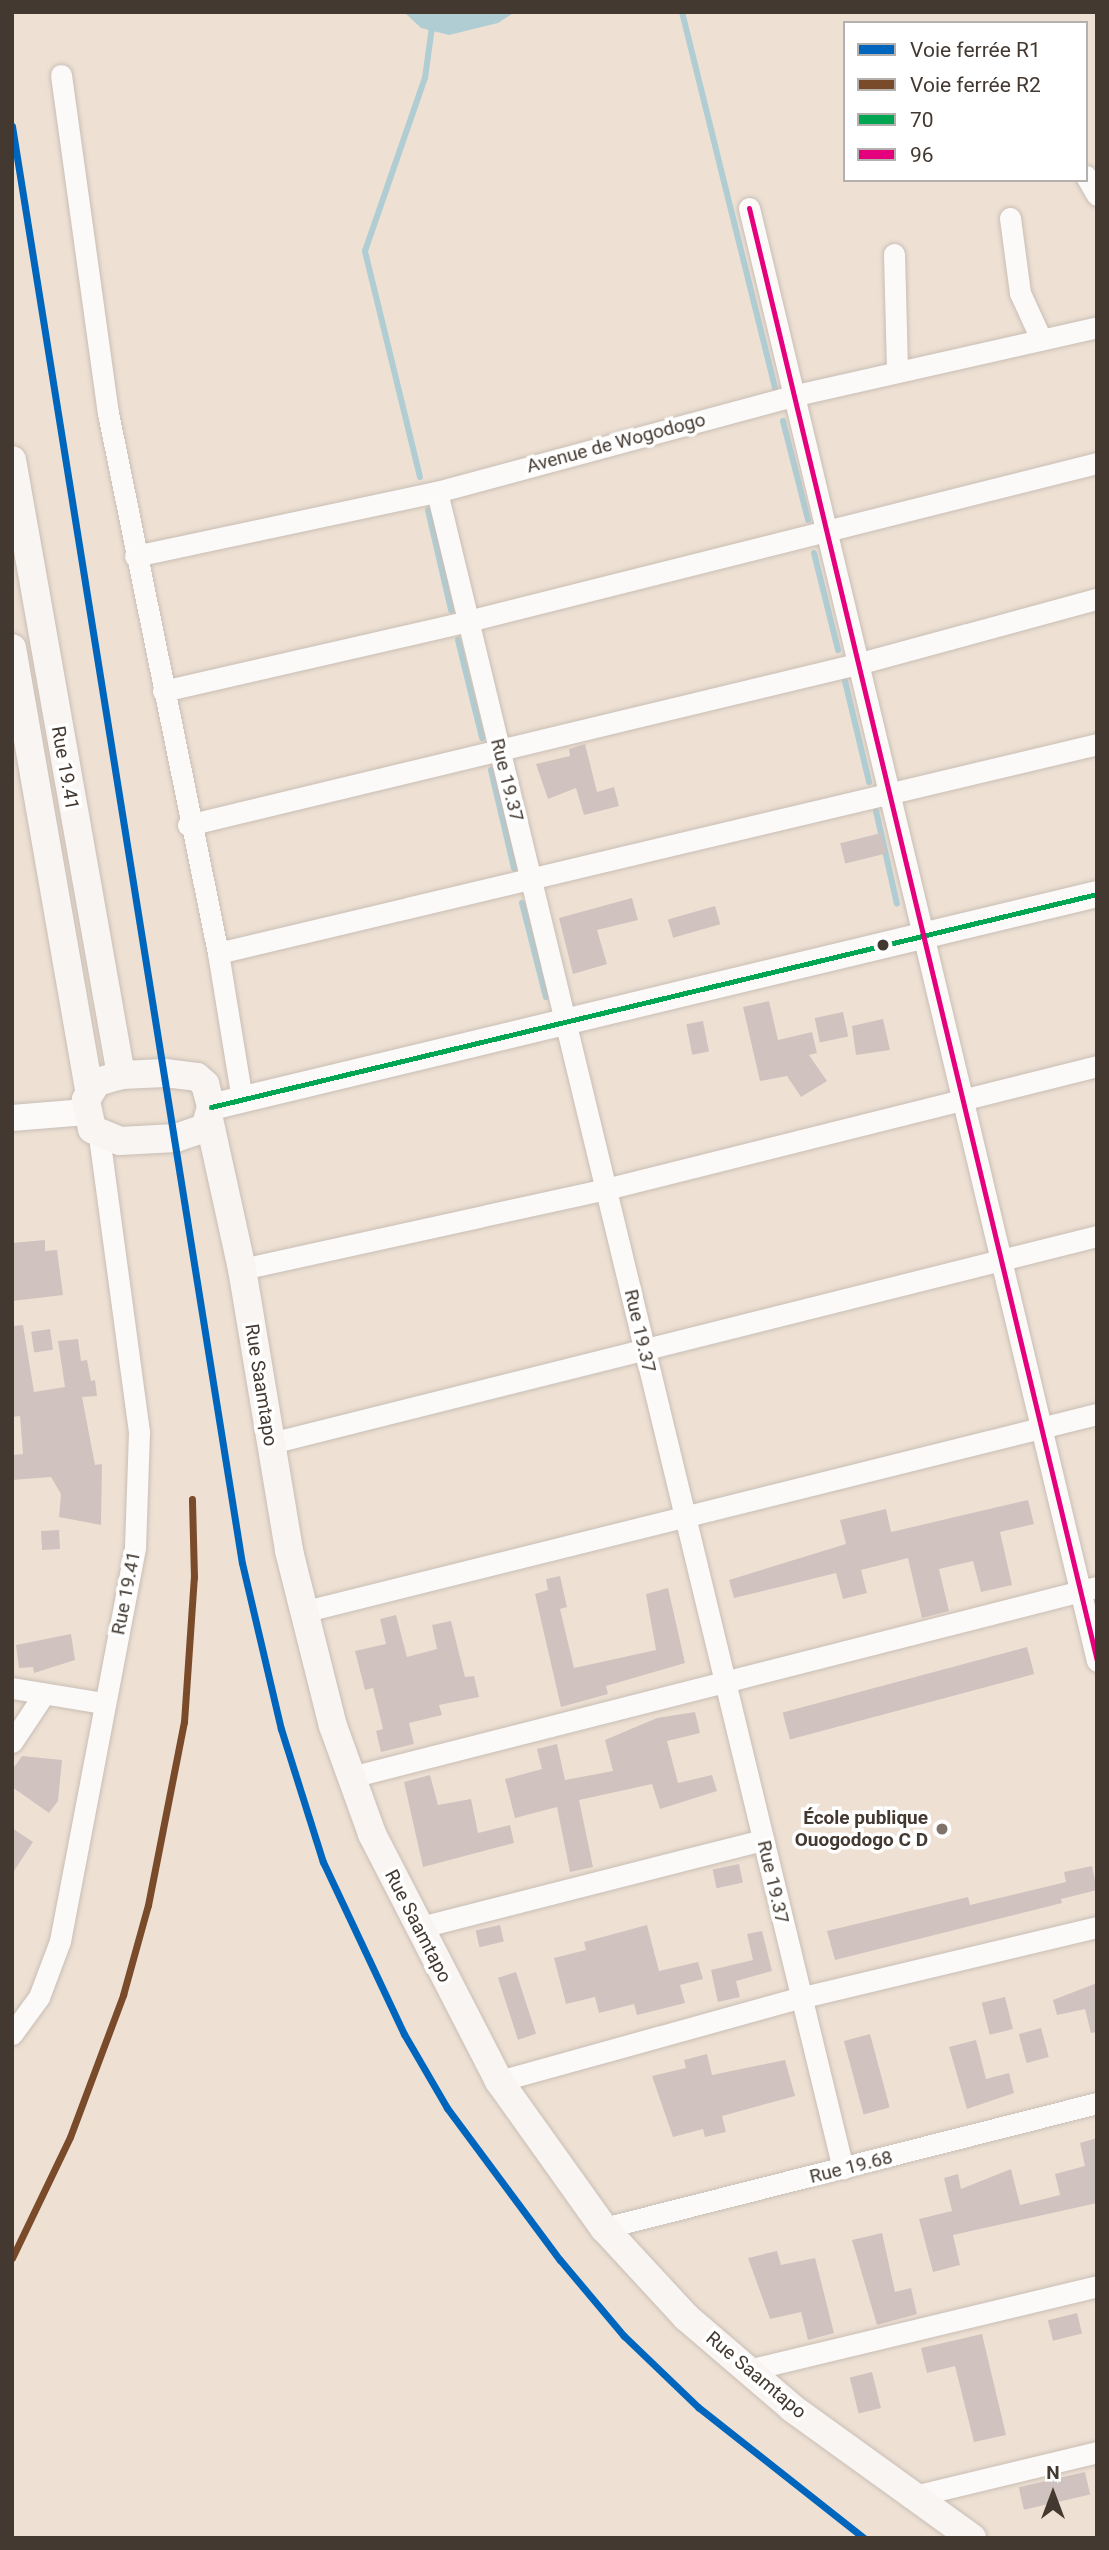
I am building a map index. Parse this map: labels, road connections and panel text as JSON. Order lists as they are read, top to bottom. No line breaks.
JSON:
{"streets":{"main road":["Rue 19.41","Rue Saamtapo"],"street":["Avenue de Wogodogo","Rue 19.37","Rue 19.68"]},"crossings":[["Avenue de Wogodogo","Rue 19.37"],["Rue 19.41","Rue Saamtapo"],["Rue 19.37","Rue 19.68"],["Rue Saamtapo","Rue 19.68"]],"places":["École publique Ouogodogo C D"],"lines":["rail line R1","transit line 96","transit line 70","rail line R2"],"legend":["Voie ferrée R1","Voie ferrée R2","70","96"],"north":"top"}
